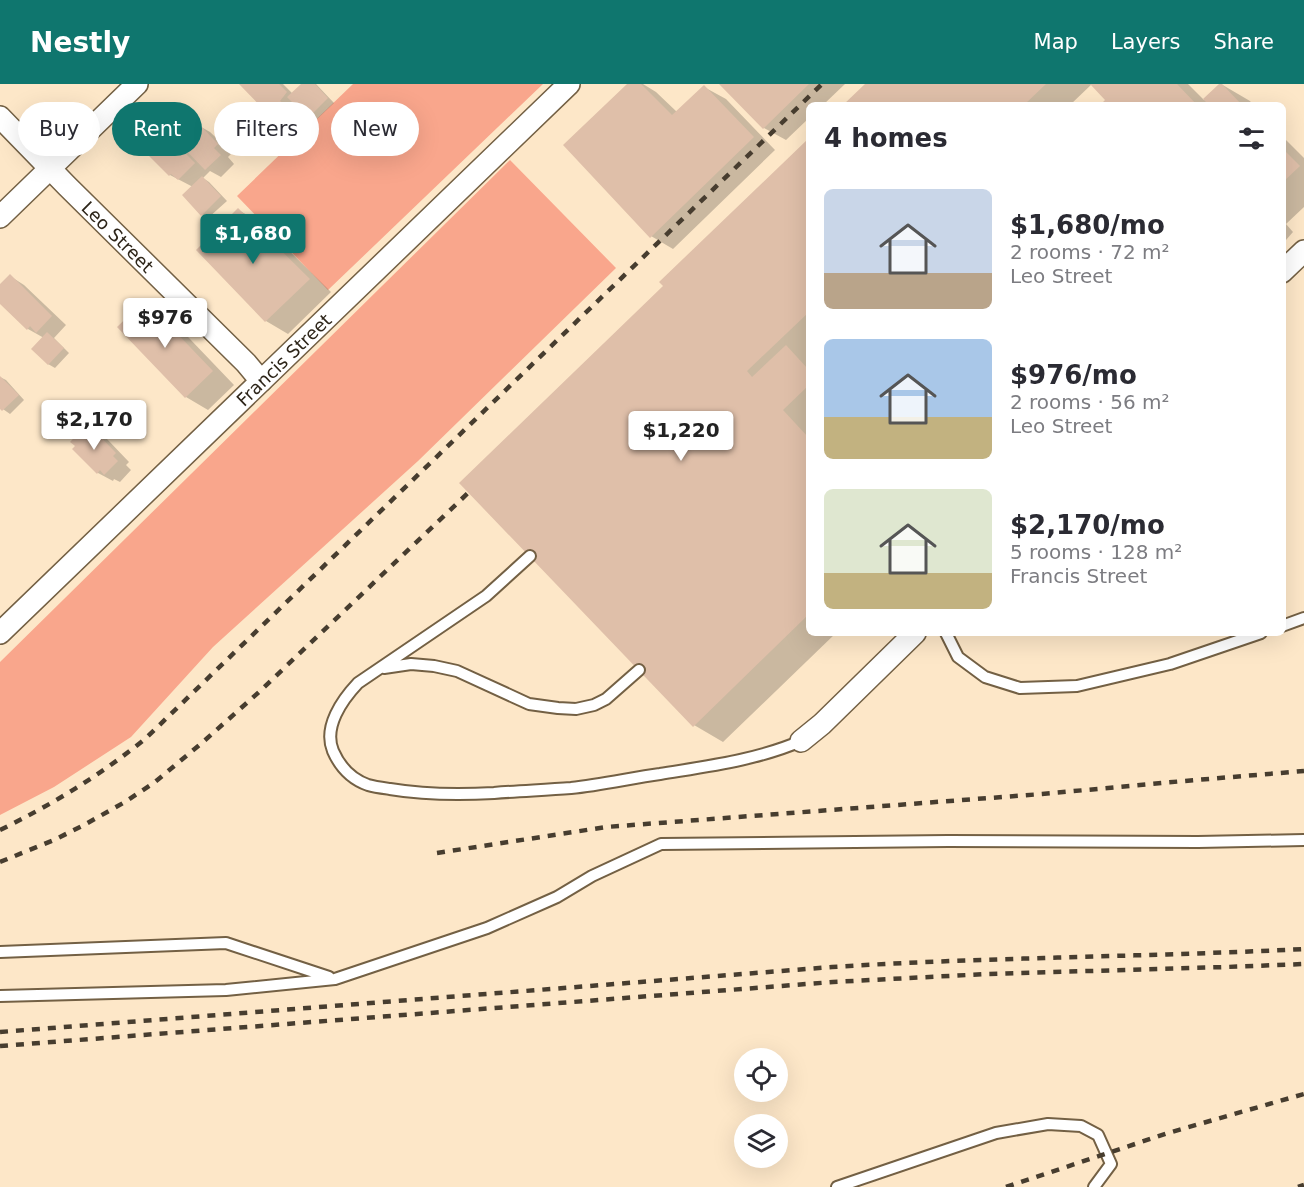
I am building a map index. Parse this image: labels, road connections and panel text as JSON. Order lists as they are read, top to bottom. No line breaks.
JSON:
{"streets":{"street":["Leo Street","Francis Street"]},"crossings":[["Leo Street","Francis Street"]],"page":{"header":"Nestly","nav":["Map","Layers","Share"],"chip":["Buy","Rent","Filters","New"],"heading":"4 homes","list":[{"name":"$1,680/mo","note":"2 rooms · 72 m² · Leo Street"},{"name":"$976/mo","note":"2 rooms · 56 m² · Leo Street"},{"name":"$2,170/mo","note":"5 rooms · 128 m² · Francis Street"}],"price":["$1,680","$976","$2,170","$1,220"]}}
